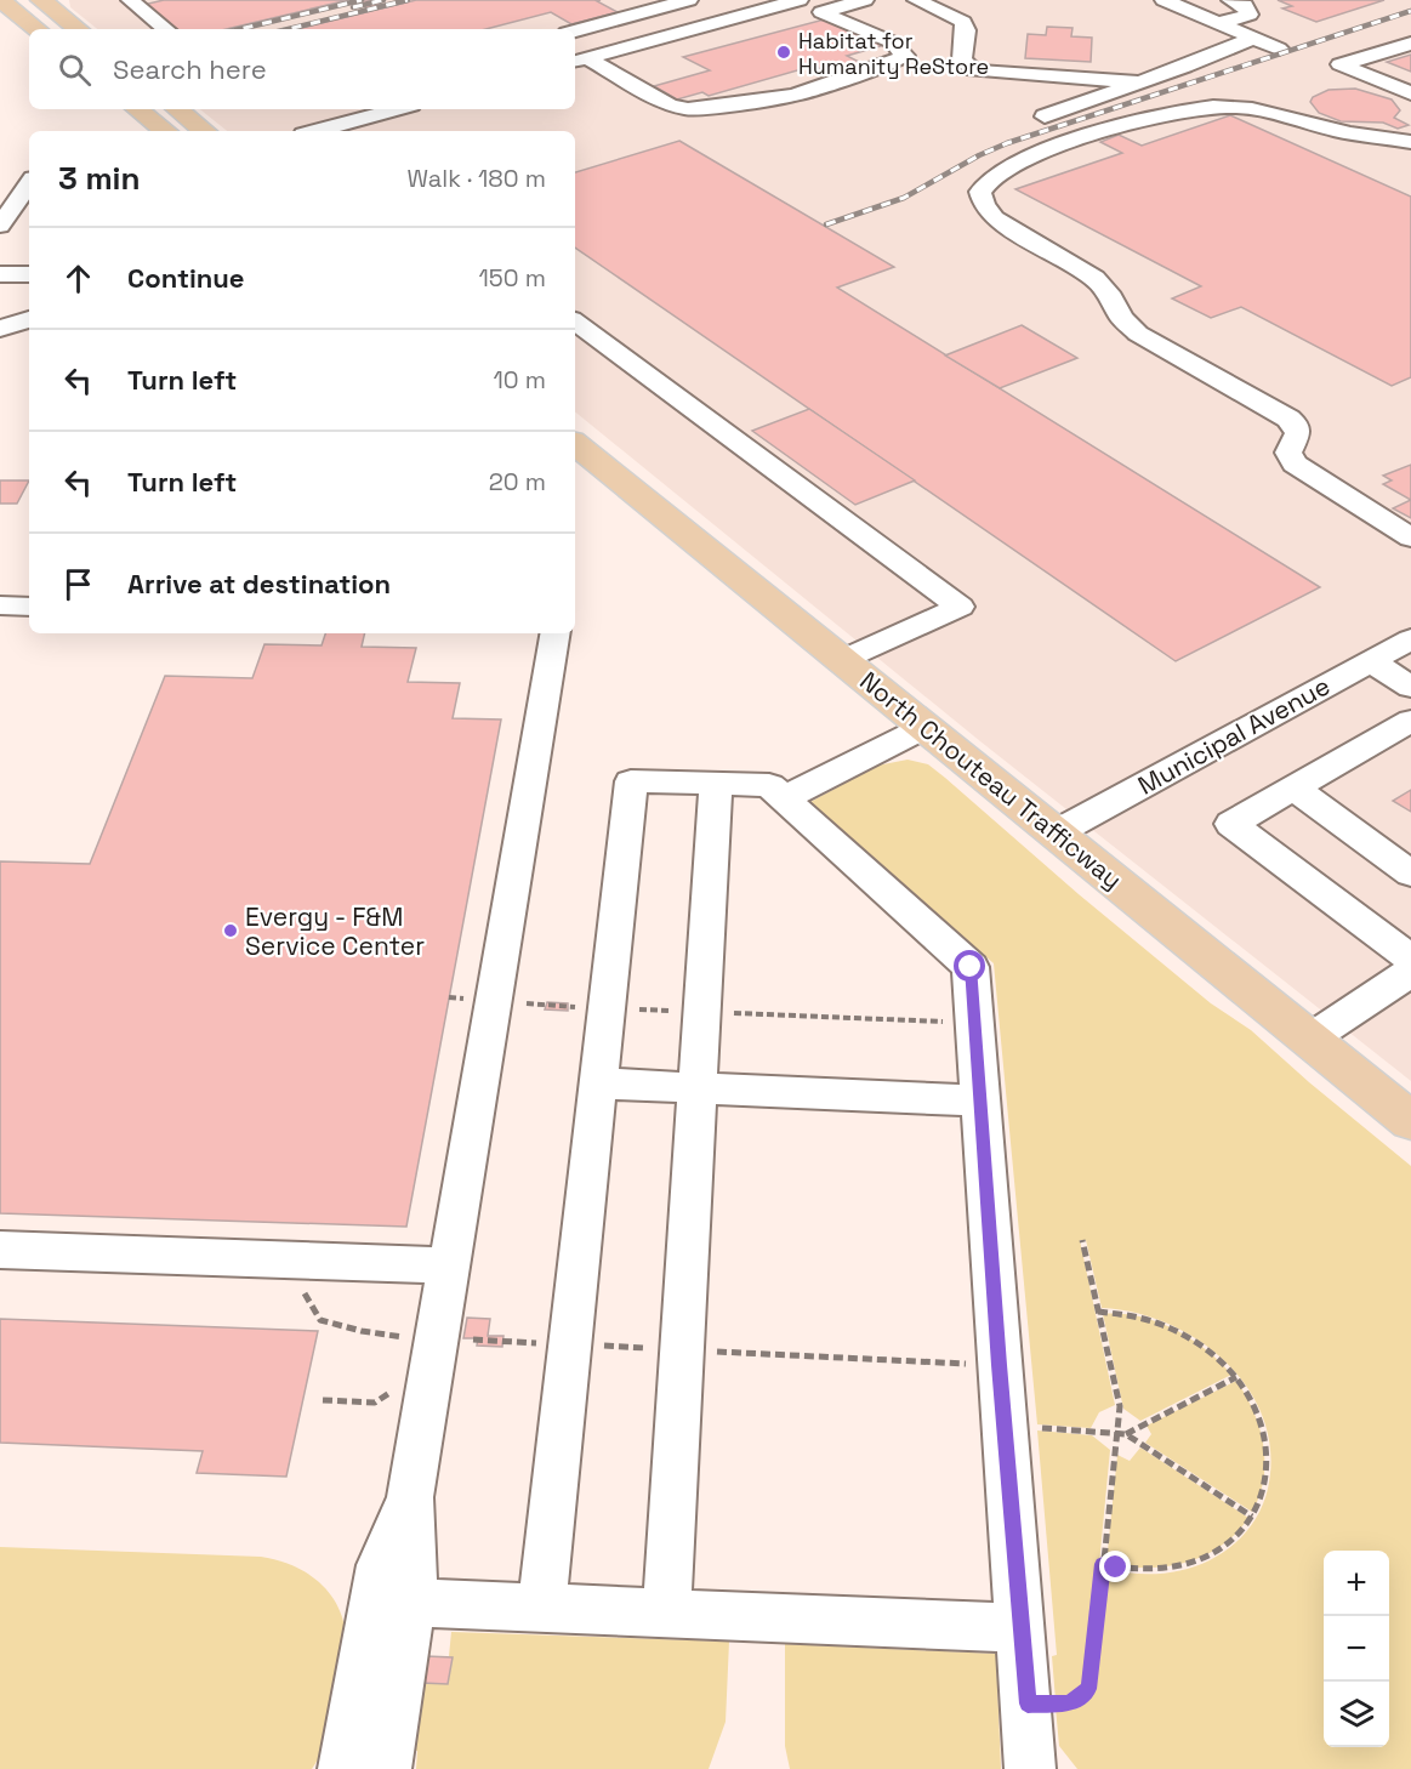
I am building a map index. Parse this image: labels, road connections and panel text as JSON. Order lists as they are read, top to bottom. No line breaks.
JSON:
{"streets":{"main road":["North Chouteau Trafficway"],"street":["Municipal Avenue"]},"crossings":[["Municipal Avenue","North Chouteau Trafficway"]],"places":["Habitat for Humanity ReStore","Evergy - F&M Service Center"],"page":{"search":"Search here","heading":["3 min","Walk · 180 m"],"list":[["Continue","150 m"],["Turn left","10 m"],["Turn left","20 m"],"Arrive at destination"],"map_buttons":["+","−"]}}
